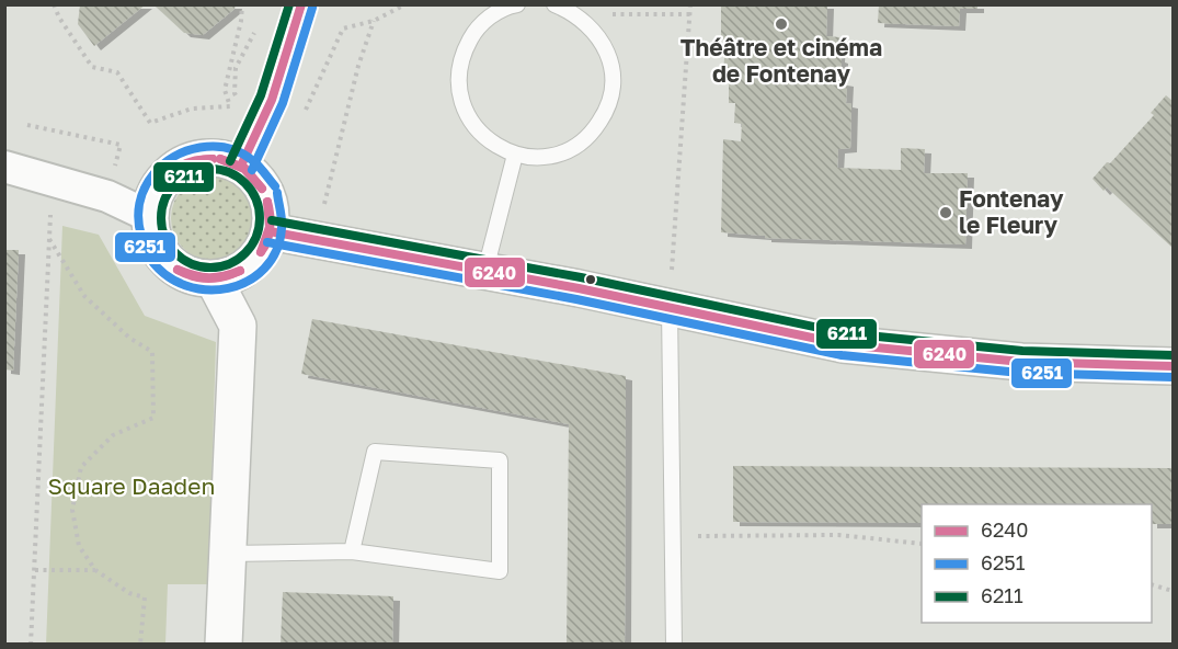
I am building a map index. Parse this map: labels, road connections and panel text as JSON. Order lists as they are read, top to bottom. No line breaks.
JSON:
{"parks":["Square Daaden"],"places":["Théâtre et cinéma de Fontenay","Fontenay le Fleury"],"lines":["transit line 6240","transit line 6211","transit line 6251"],"legend":["6240","6251","6211"]}
